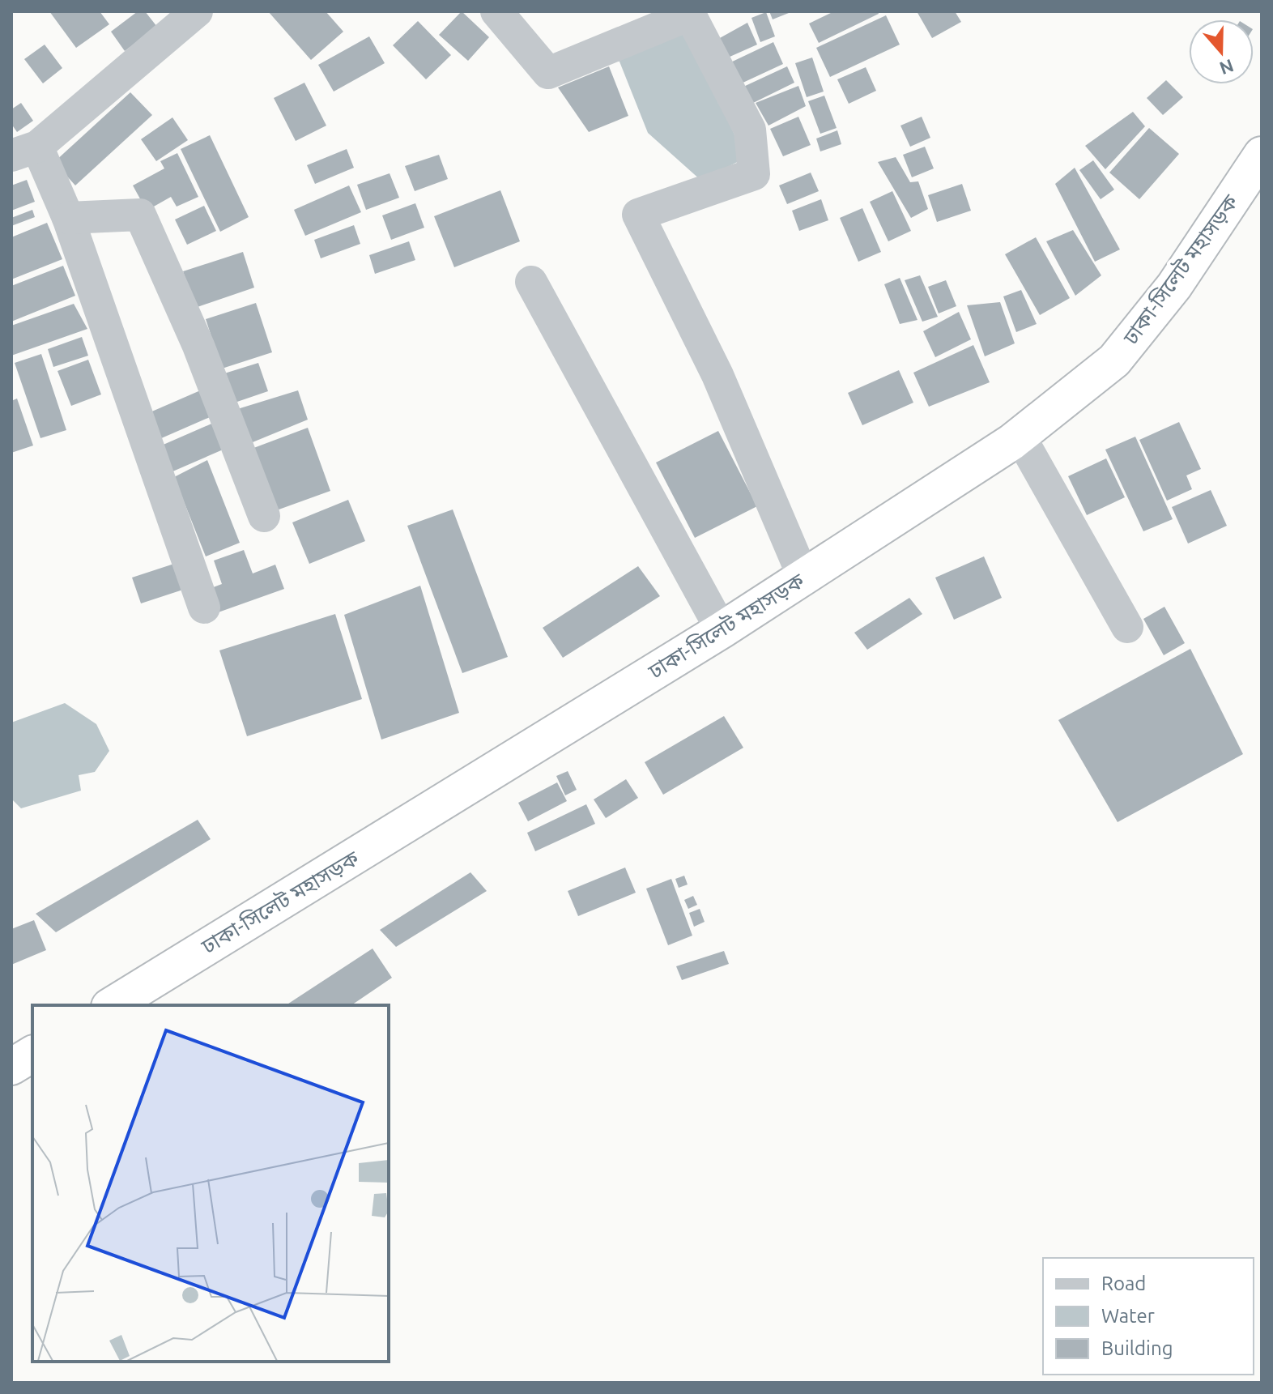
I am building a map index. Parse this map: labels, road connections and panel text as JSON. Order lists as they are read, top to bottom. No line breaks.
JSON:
{"streets":{"highway":["ঢাকা-সিলেট মহাসড়ক"]},"legend":["Road","Water","Building"],"north":"bottom"}
